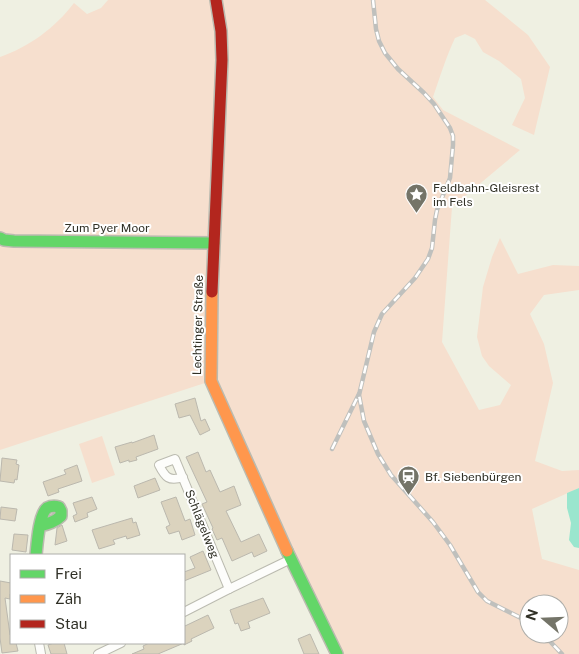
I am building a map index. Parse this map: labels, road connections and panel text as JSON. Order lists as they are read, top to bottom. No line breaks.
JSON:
{"streets":{"street":["Zum Pyer Moor","Lechtinger Straße","Schlägelweg"]},"crossings":[["Zum Pyer Moor","Lechtinger Straße"]],"places":{"place":["Feldbahn-Gleisrest im Fels"],"station":["Bf. Siebenbürgen"]},"legend":["Frei","Zäh","Stau"],"north":"left"}
